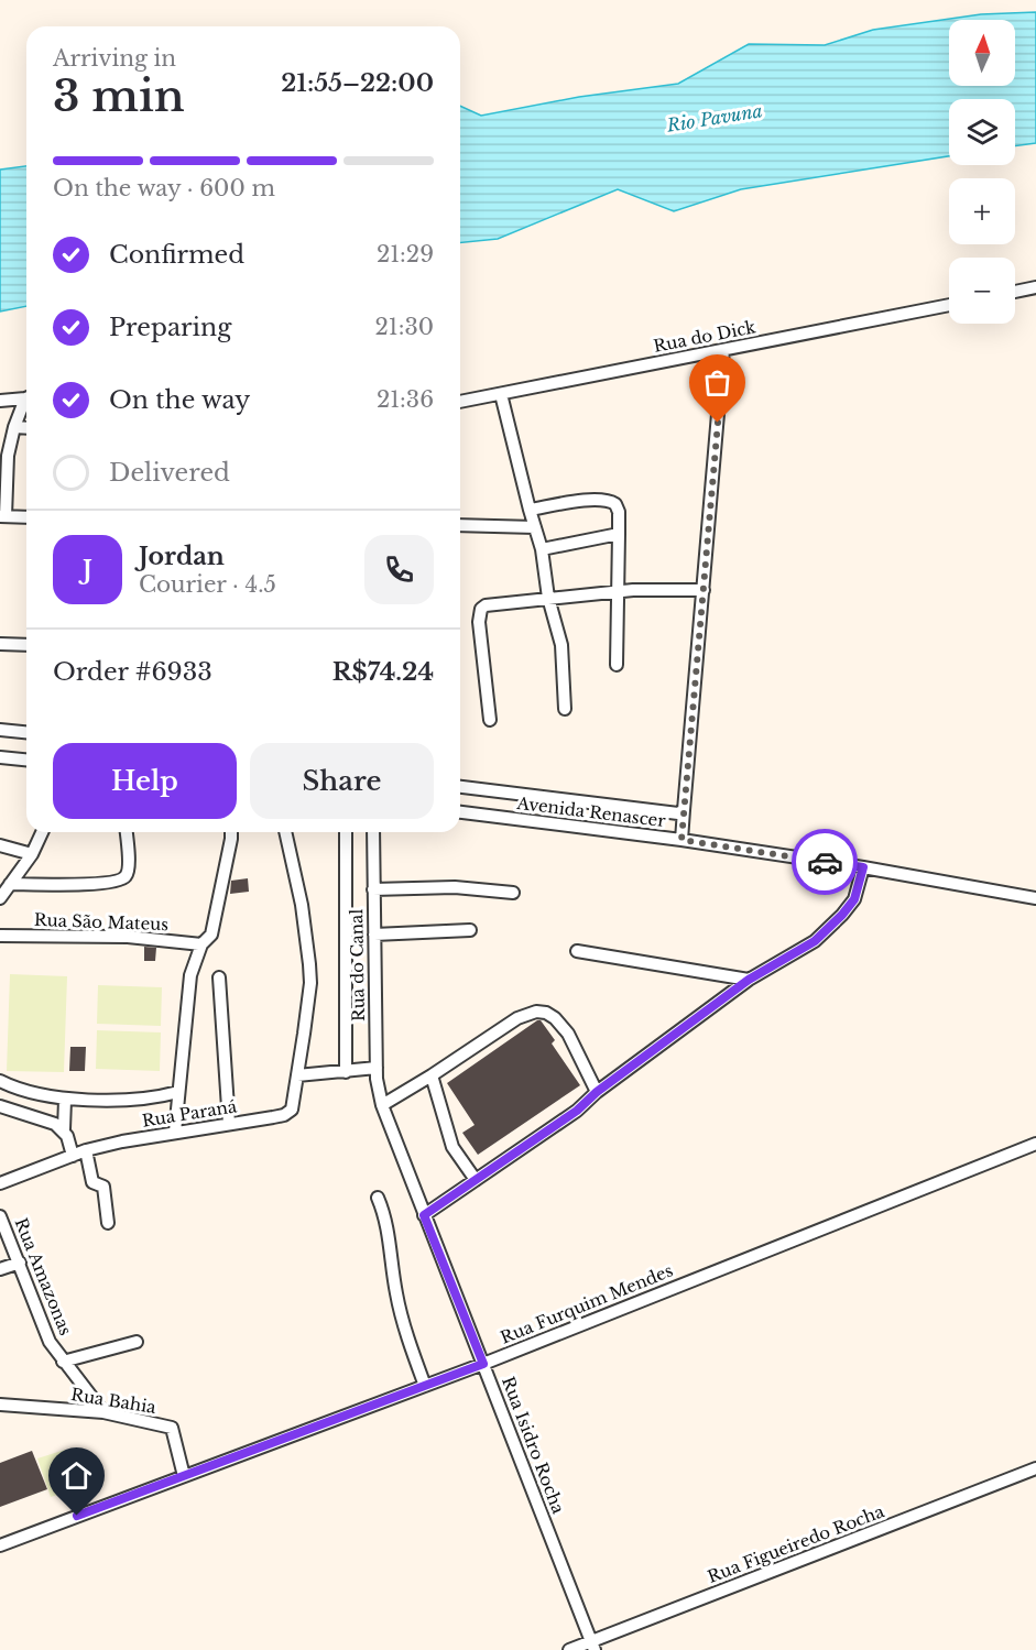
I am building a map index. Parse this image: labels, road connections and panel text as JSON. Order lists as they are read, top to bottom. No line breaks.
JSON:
{"streets":{"street":["Rua do Dick","Avenida Renascer","Rua São Mateus","Rua do Canal","Rua Paraná","Rua Amazonas","Rua Furquim Mendes","Rua Bahia","Rua Isidro Rocha","Rua Figueiredo Rocha"]},"crossings":[["Rua do Canal","Rua Isidro Rocha"],["Rua Amazonas","Rua Bahia"],["Rua Furquim Mendes","Rua Bahia"],["Rua Furquim Mendes","Rua Isidro Rocha"],["Rua Isidro Rocha","Rua Figueiredo Rocha"]],"water":["Rio Pavuna"],"north":"top","page":{"map_buttons":["+","−"],"heading":["3 min","Arriving in","21:55–22:00"],"panel":["Jordan","Courier · 4.5","Order #6933","R$74.24"],"bar":"On the way · 600 m","list":[["Confirmed","21:29"],["Preparing","21:30"],["On the way","21:36"],"Delivered"],"round":"J","buttons":["Help","Share"]}}
